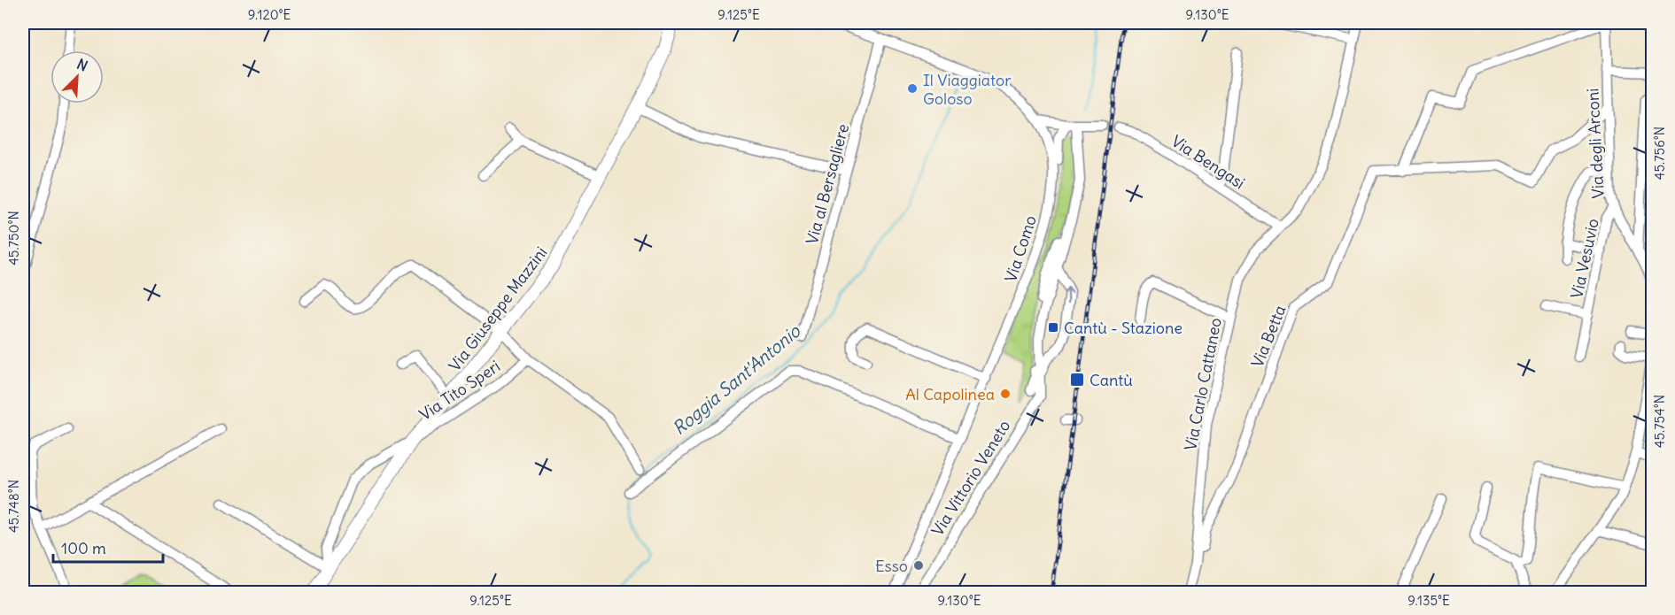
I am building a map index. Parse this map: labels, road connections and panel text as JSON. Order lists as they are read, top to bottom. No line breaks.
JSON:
{"streets":{"main road":["Via Giuseppe Mazzini"],"street":["Via degli Arconi","Via Bengasi","Via al Bersagliere","Via Como","Via Vesuvio","Via Betta","Via Carlo Cattaneo","Via Tito Speri","Via Vittorio Veneto"]},"crossings":[["Via degli Arconi","Via Vesuvio"],["Via degli Arconi","Via Betta"],["Via Bengasi","Via Carlo Cattaneo"],["Via al Bersagliere","Via Como"],["Via Giuseppe Mazzini","Via Tito Speri"],["Via Betta","Via Carlo Cattaneo"]],"water":["Roggia Sant'Antonio"],"places":{"other":["Il Viaggiator Goloso","Al Capolinea","Esso"],"transit":["Cantù - Stazione","Cantù"]},"scale_bar":"100 m","north":"top right","coordinates":["9.120°E","9.125°E","9.130°E","45.756°N","45.750°N","45.754°N","45.748°N","9.135°E"]}
